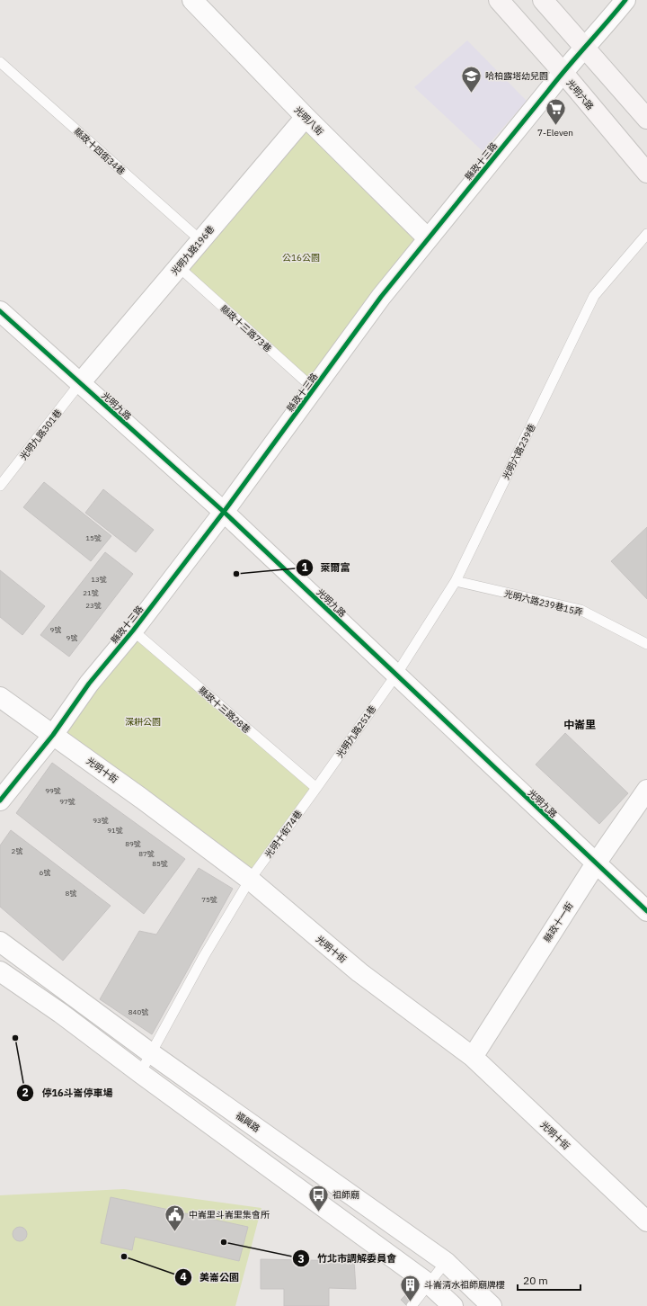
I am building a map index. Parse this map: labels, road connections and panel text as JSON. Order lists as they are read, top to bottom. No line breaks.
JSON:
{"streets":{"main road":["光明六路"],"street":["光明八街","縣政十三路","光明九路196巷","光明九路","光明十街","縣政十一街","福興路"],"lane":["縣政十四街34巷","縣政十三路73巷","光明九路301巷","光明六路239巷","光明六路239巷15弄","縣政十三路28巷","光明九路251巷","光明十街74巷"]},"crossings":[["光明六路","縣政十三路"],["光明八街","縣政十三路"],["光明八街","光明九路196巷"],["縣政十四街34巷","光明九路196巷"],["縣政十三路","縣政十三路73巷"],["縣政十三路","光明九路"],["縣政十三路","縣政十三路28巷"],["縣政十三路","光明十街"],["光明九路196巷","縣政十三路73巷"],["光明九路196巷","光明九路"],["光明九路196巷","光明九路301巷"],["光明九路","光明九路301巷"],["光明九路","光明六路239巷"],["光明九路","光明九路251巷"],["光明九路","縣政十一街"],["光明六路239巷","光明六路239巷15弄"],["光明六路239巷","光明九路251巷"],["縣政十三路28巷","光明九路251巷"],["縣政十三路28巷","光明十街74巷"],["光明九路251巷","光明十街74巷"],["光明十街","光明十街74巷"],["光明十街","縣政十一街"],["光明十街74巷","福興路"]],"districts":["中崙里"],"parks":["公16公園","深耕公園"],"places":{"school or university":["哈柏露塔幼兒園"],"supermarket":["7-Eleven"],"other":["萊爾富","停16斗崙停車場","竹北市調解委員會","美崙公園"],"bus stop":["祖師廟"],"public building":["中崙里斗崙里集會所"],"building":["斗崙清水祖師廟牌樓"]},"house_numbers":["15號","13號","21號","23號","9號","9號","99號","97號","93號","91號","89號","2號","87號","85號","6號","8號","75號","840號"],"scale_bar":"20 m"}
